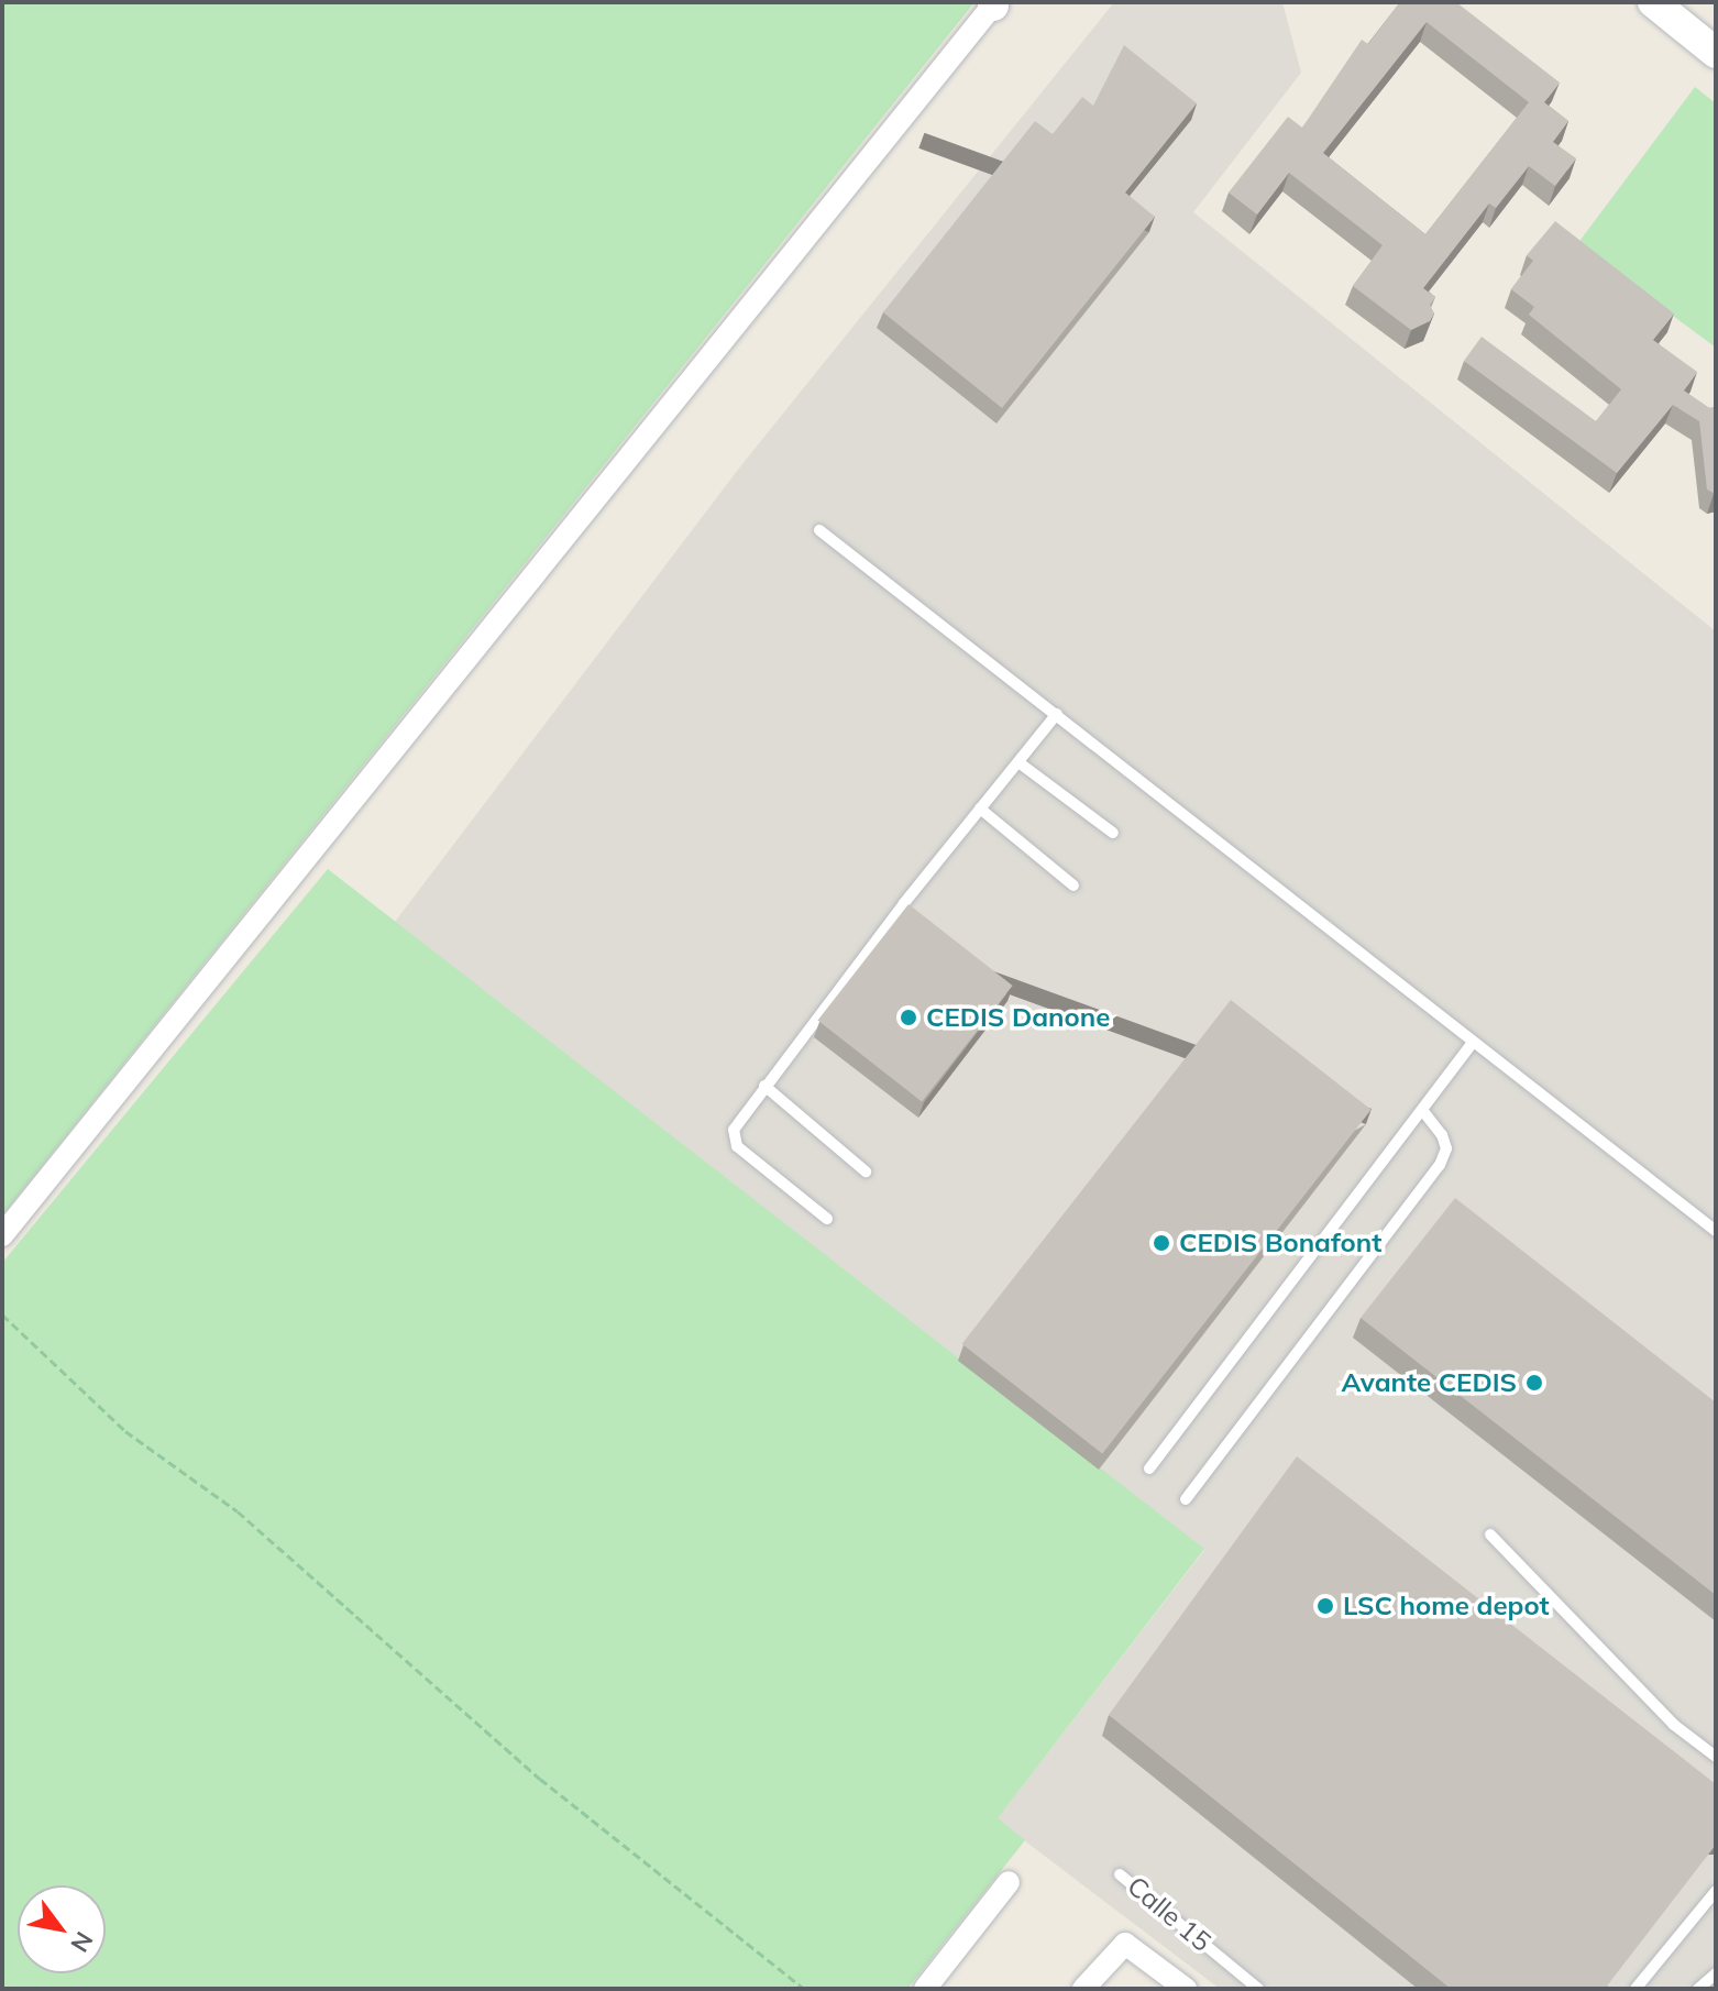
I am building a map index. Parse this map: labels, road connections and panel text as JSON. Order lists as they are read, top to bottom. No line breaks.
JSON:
{"streets":{"lane":["Calle 15"]},"places":["CEDIS Danone","CEDIS Bonafont","Avante CEDIS","LSC home depot"],"north":"bottom right"}
